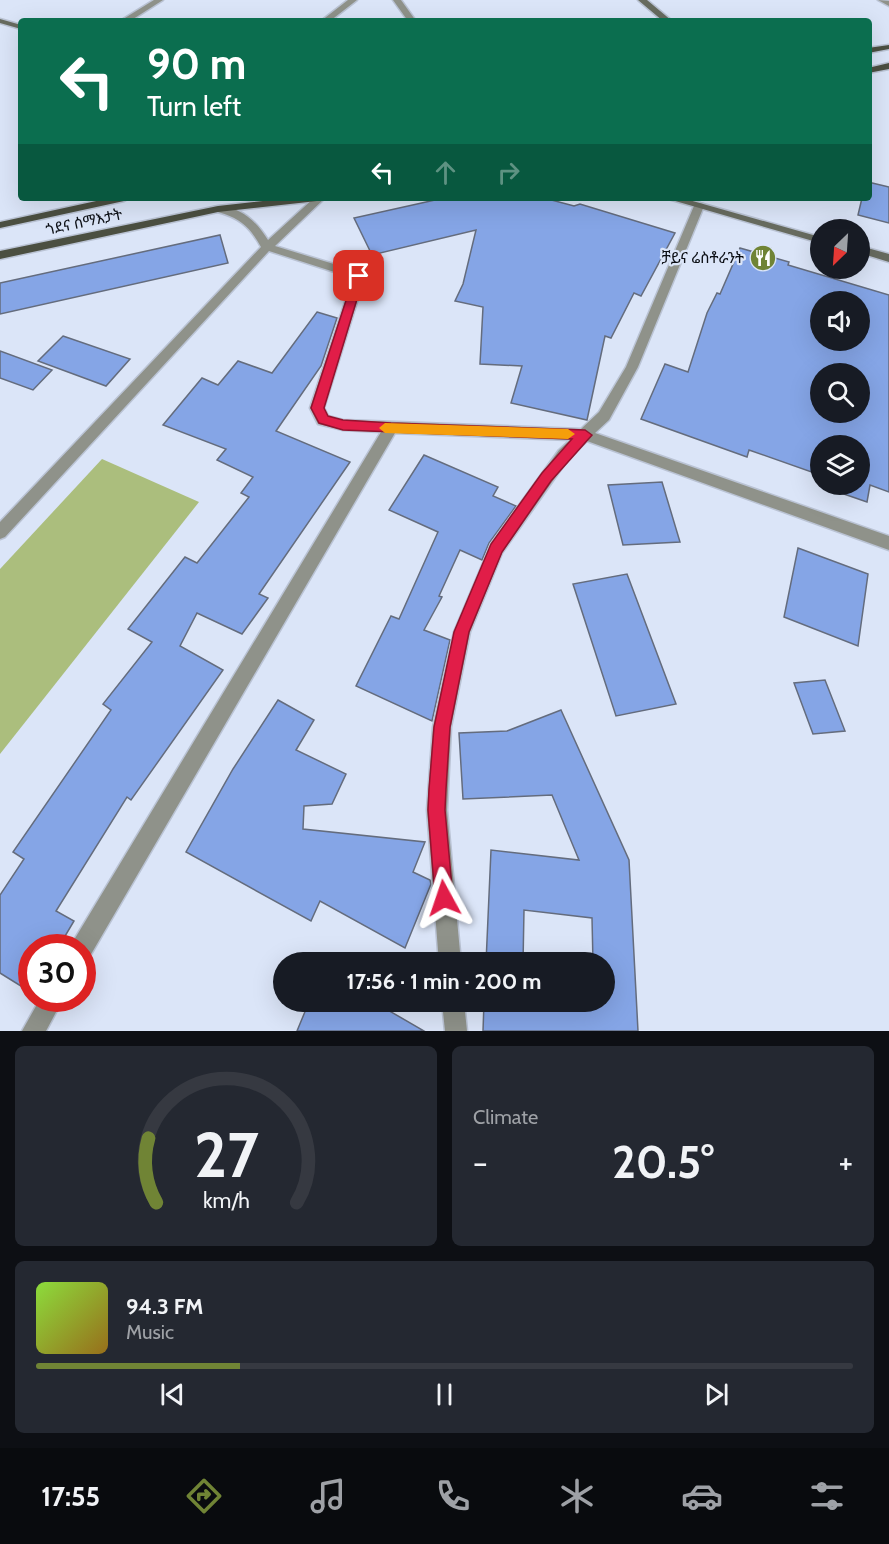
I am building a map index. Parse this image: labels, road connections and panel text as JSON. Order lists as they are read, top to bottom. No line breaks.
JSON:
{"streets":{"main road":["ጎደና ሰማእታት"]},"places":{"restaurant":["ቻይና ሬስቶራንት"]},"north":"bottom left","page":{"turn":["90 m","Turn left"],"limit":"30","trip":"17:56 · 1 min · 200 m","tile":"Climate","heat":["−","20.5°","+"],"song":["94.3 FM","Music"],"tabs":"17:55","gauge":["27","km/h"]}}
